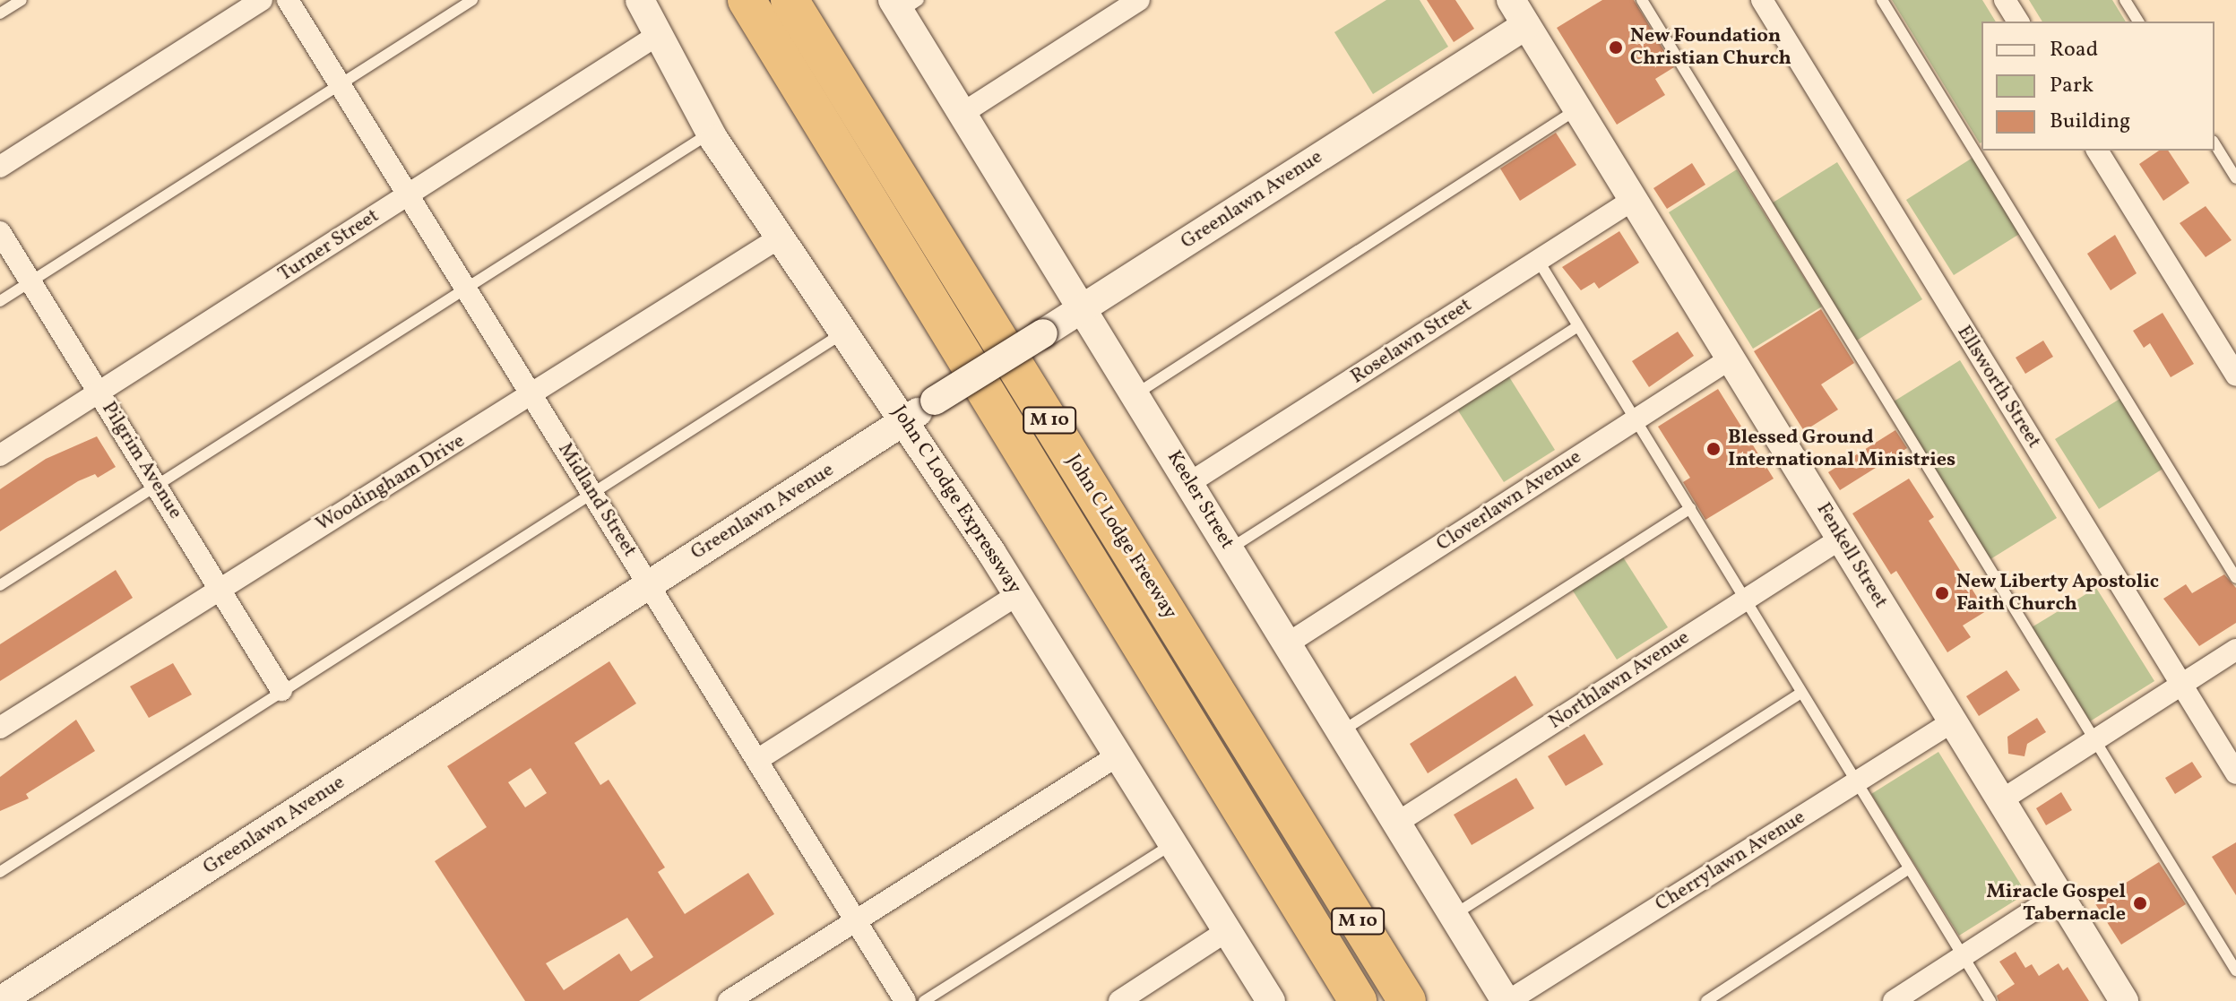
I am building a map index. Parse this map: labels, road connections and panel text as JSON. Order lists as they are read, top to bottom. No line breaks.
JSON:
{"streets":{"highway":["M 10","John C Lodge Freeway"],"street":["Greenlawn Avenue","Turner Street","Roselawn Street","Ellsworth Street","Pilgrim Avenue","Woodingham Drive","Midland Street","John C Lodge Expressway","Keeler Street","Cloverlawn Avenue","Fenkell Street","Northlawn Avenue","Cherrylawn Avenue"]},"crossings":[["Greenlawn Avenue","Midland Street"],["Greenlawn Avenue","John C Lodge Expressway"],["Greenlawn Avenue","Keeler Street"],["Greenlawn Avenue","Fenkell Street"],["Turner Street","Pilgrim Avenue"],["Turner Street","Midland Street"],["Turner Street","John C Lodge Expressway"],["Roselawn Street","Keeler Street"],["Roselawn Street","Fenkell Street"],["Pilgrim Avenue","Woodingham Drive"],["Woodingham Drive","Midland Street"],["Woodingham Drive","John C Lodge Expressway"],["Keeler Street","Cloverlawn Avenue"],["Keeler Street","Northlawn Avenue"],["Keeler Street","Cherrylawn Avenue"],["Cloverlawn Avenue","Fenkell Street"],["Fenkell Street","Northlawn Avenue"],["Fenkell Street","Cherrylawn Avenue"]],"places":["New Foundation Christian Church","Blessed Ground International Ministries","New Liberty Apostolic Faith Church","Miracle Gospel Tabernacle"],"legend":["Road","Park","Building"]}
